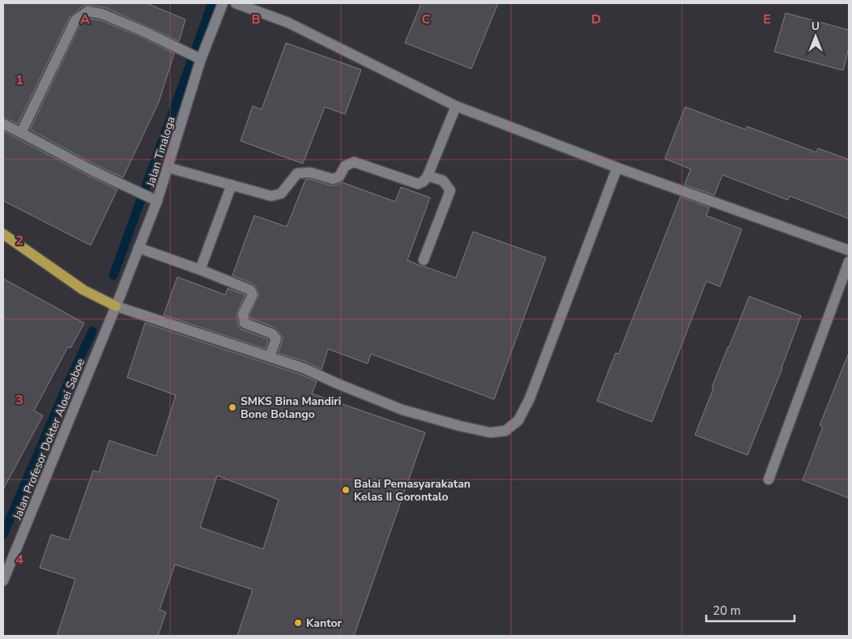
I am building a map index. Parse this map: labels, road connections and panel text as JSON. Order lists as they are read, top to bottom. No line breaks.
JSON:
{"streets":{"street":["Jalan Tinaloga","Jalan Profesor Dokter Aloei Saboe"]},"crossings":[["Jalan Tinaloga","Jalan Profesor Dokter Aloei Saboe"]],"places":["SMKS Bina Mandiri Bone Bolango","Balai Pemasyarakatan Kelas II Gorontalo","Kantor"],"scale_bar":"20 m","north":"top","grid":{"columns":["A","B","C","D","E"],"rows":["1","2","3","4"]}}
